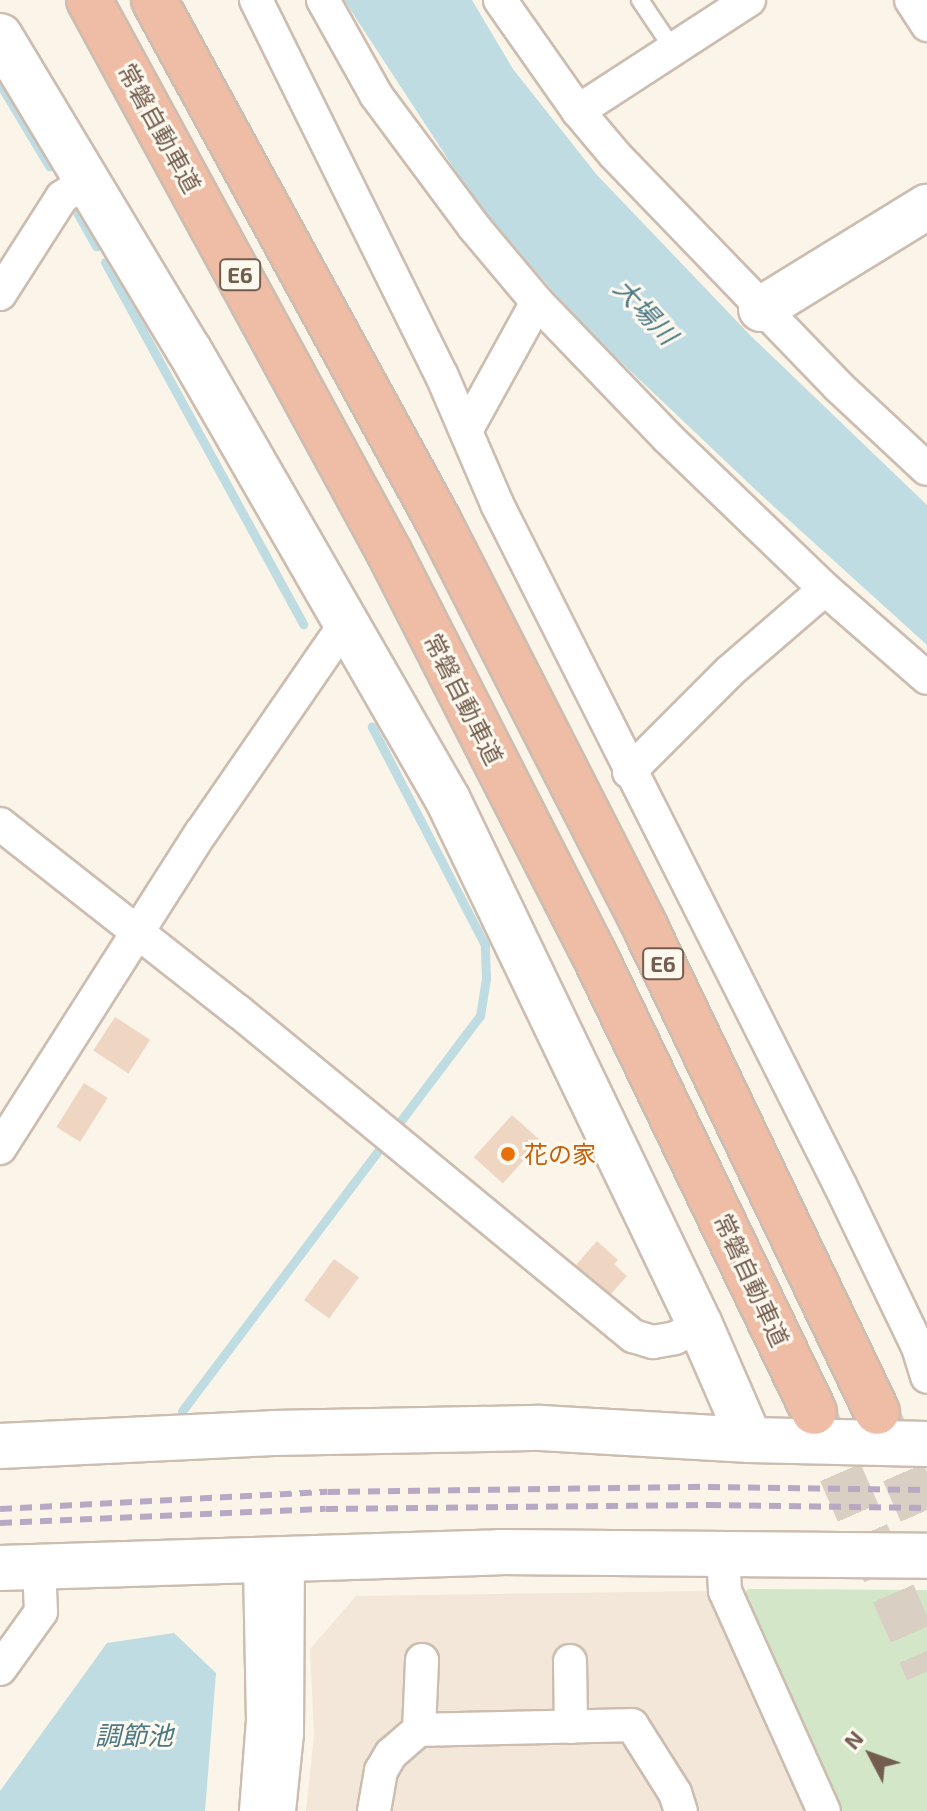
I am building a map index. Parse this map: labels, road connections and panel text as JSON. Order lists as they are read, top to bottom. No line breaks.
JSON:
{"streets":{"highway":["常磐自動車道","E6"]},"water":["大場川","調節池"],"places":["花の家"],"north":"top left"}
